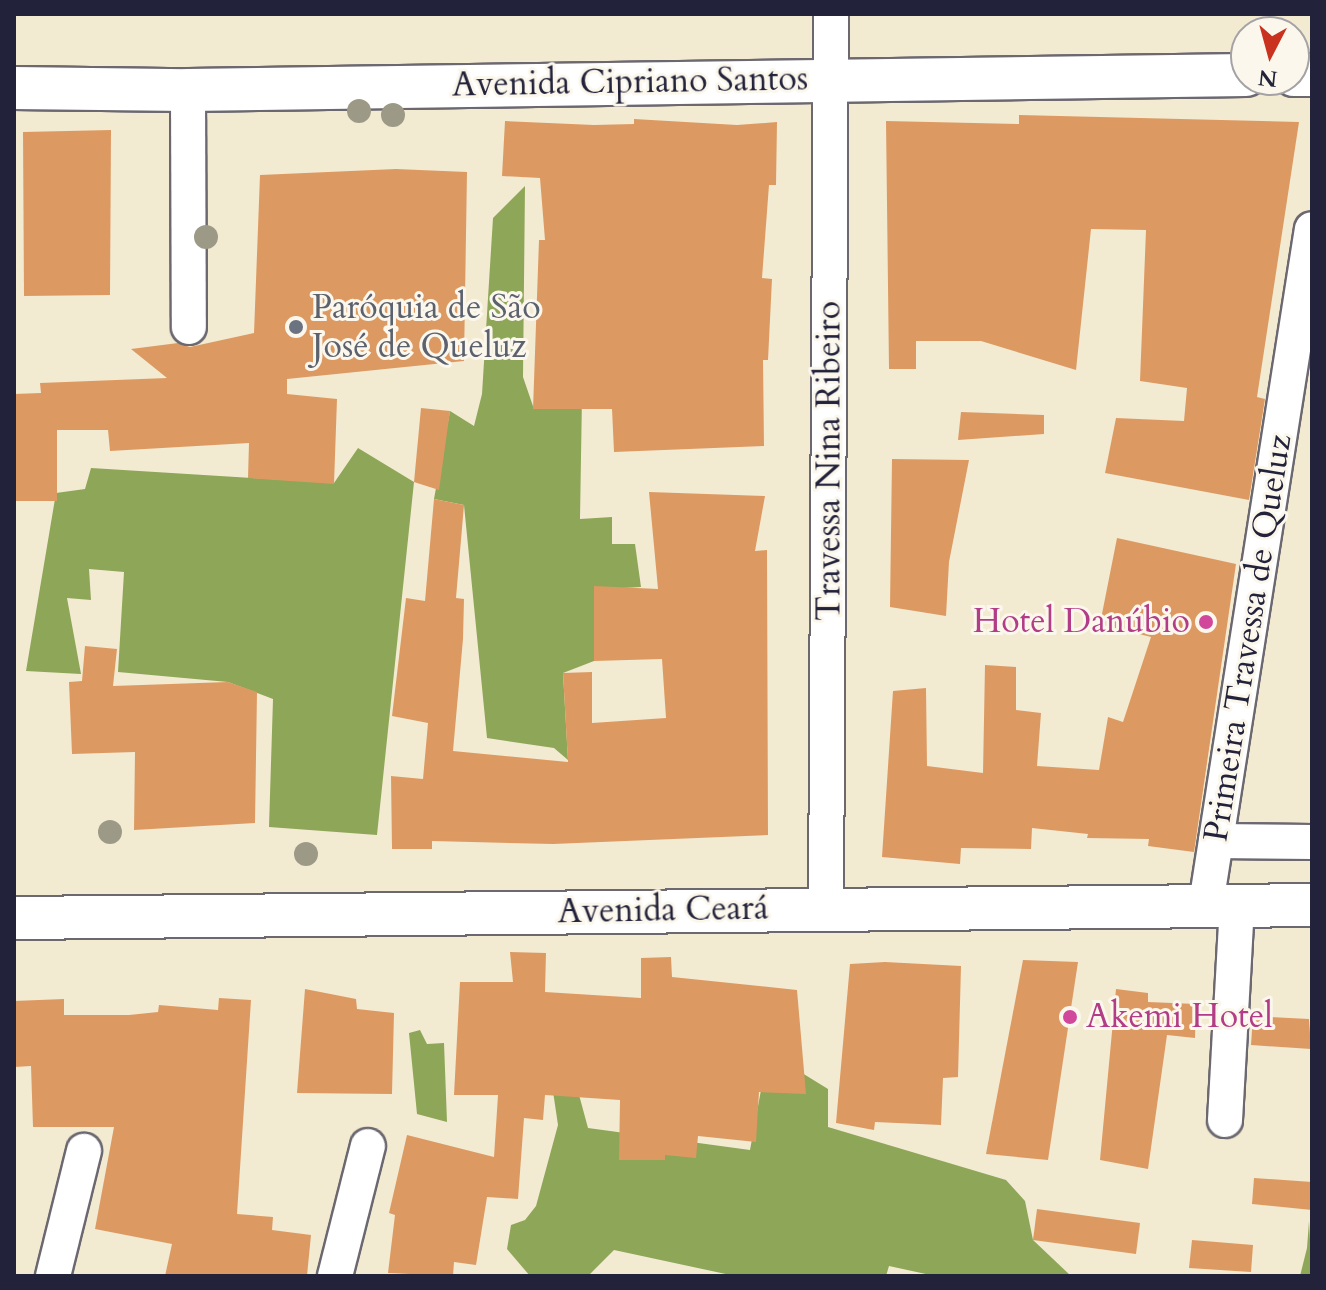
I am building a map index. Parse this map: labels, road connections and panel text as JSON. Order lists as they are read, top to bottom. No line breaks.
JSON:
{"streets":{"main road":["Avenida Cipriano Santos","Avenida Ceará"],"street":["Travessa Nina Ribeiro","Primeira Travessa de Queluz"]},"crossings":[["Avenida Cipriano Santos","Travessa Nina Ribeiro"],["Travessa Nina Ribeiro","Avenida Ceará"],["Primeira Travessa de Queluz","Avenida Ceará"]],"places":["Paróquia de São José de Queluz","Hotel Danúbio","Akemi Hotel"],"north":"bottom"}
